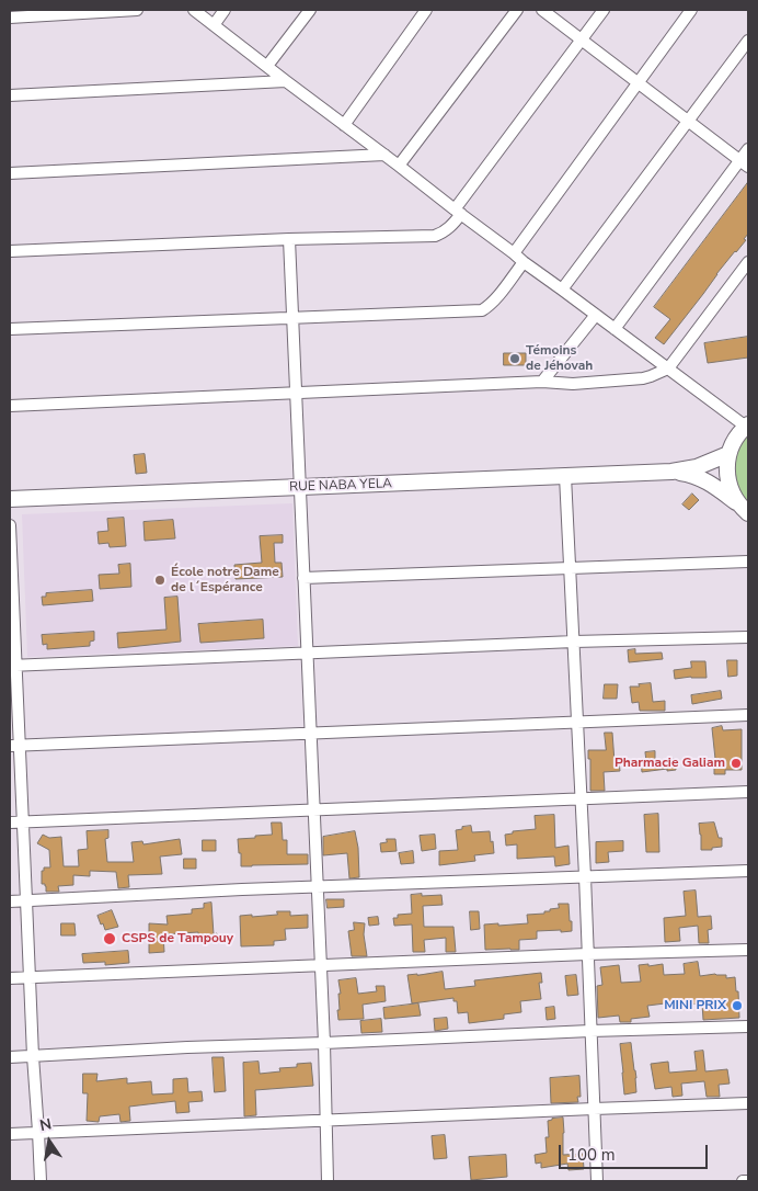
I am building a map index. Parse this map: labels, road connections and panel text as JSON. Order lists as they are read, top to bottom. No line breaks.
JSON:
{"streets":{"street":["RUE NABA YELA"]},"places":["Témoins de Jéhovah","École notre Dame de l´Espérance","Pharmacie Galiam","CSPS de Tampouy","MINI PRIX"],"scale_bar":"100 m","north":"top"}
